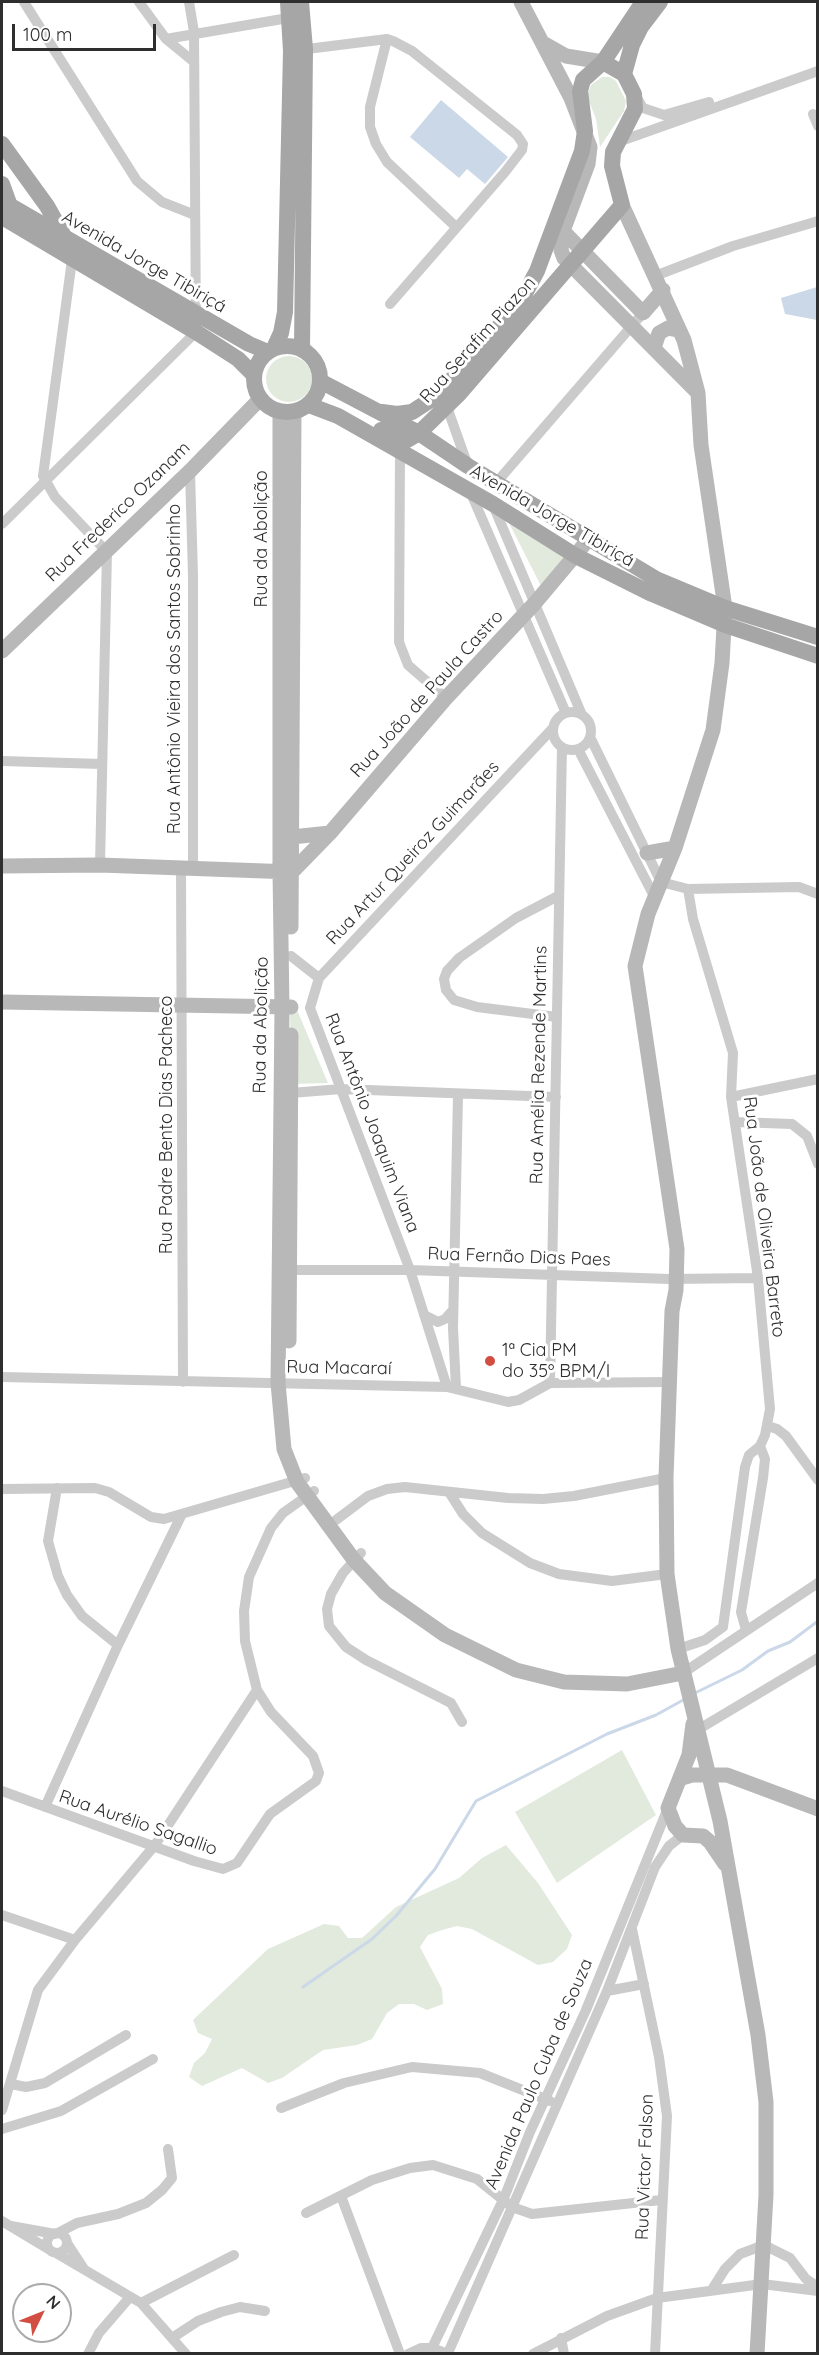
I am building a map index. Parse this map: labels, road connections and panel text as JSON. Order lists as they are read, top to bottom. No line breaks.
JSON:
{"streets":{"main road":["Avenida Jorge Tibiriçá","Rua Serafim Piazon","Rua Frederico Ozanam","Rua da Abolição","Rua João de Paula Castro"],"street":["Rua Antônio Vieira dos Santos Sobrinho","Rua Artur Queiroz Guimarães","Rua Amélia Rezende Martins","Rua Antônio Joaquim Viana","Rua Padre Bento Dias Pacheco","Rua João de Oliveira Barreto","Rua Fernão Dias Paes","Rua Macaraí","Rua Aurélio Sagallio","Avenida Paulo Cuba de Souza","Rua Victor Falson"]},"crossings":[["Avenida Jorge Tibiriçá","Rua Serafim Piazon"],["Avenida Jorge Tibiriçá","Rua Frederico Ozanam"],["Avenida Jorge Tibiriçá","Rua da Abolição"],["Avenida Jorge Tibiriçá","Rua João de Paula Castro"],["Rua Frederico Ozanam","Rua da Abolição"],["Rua Frederico Ozanam","Rua Antônio Vieira dos Santos Sobrinho"],["Rua da Abolição","Rua João de Paula Castro"],["Rua da Abolição","Rua Fernão Dias Paes"],["Rua da Abolição","Rua Macaraí"],["Rua Antônio Vieira dos Santos Sobrinho","Rua Padre Bento Dias Pacheco"],["Rua Artur Queiroz Guimarães","Rua Amélia Rezende Martins"],["Rua Artur Queiroz Guimarães","Rua Antônio Joaquim Viana"],["Rua Amélia Rezende Martins","Rua Fernão Dias Paes"],["Rua Amélia Rezende Martins","Rua Macaraí"],["Rua Antônio Joaquim Viana","Rua Fernão Dias Paes"],["Rua Antônio Joaquim Viana","Rua Macaraí"],["Rua Padre Bento Dias Pacheco","Rua Macaraí"],["Rua João de Oliveira Barreto","Rua Fernão Dias Paes"],["Avenida Paulo Cuba de Souza","Rua Victor Falson"]],"places":["1ª Cia PM do 35º BPM/I"],"scale_bar":"100 m","north":"top right"}
